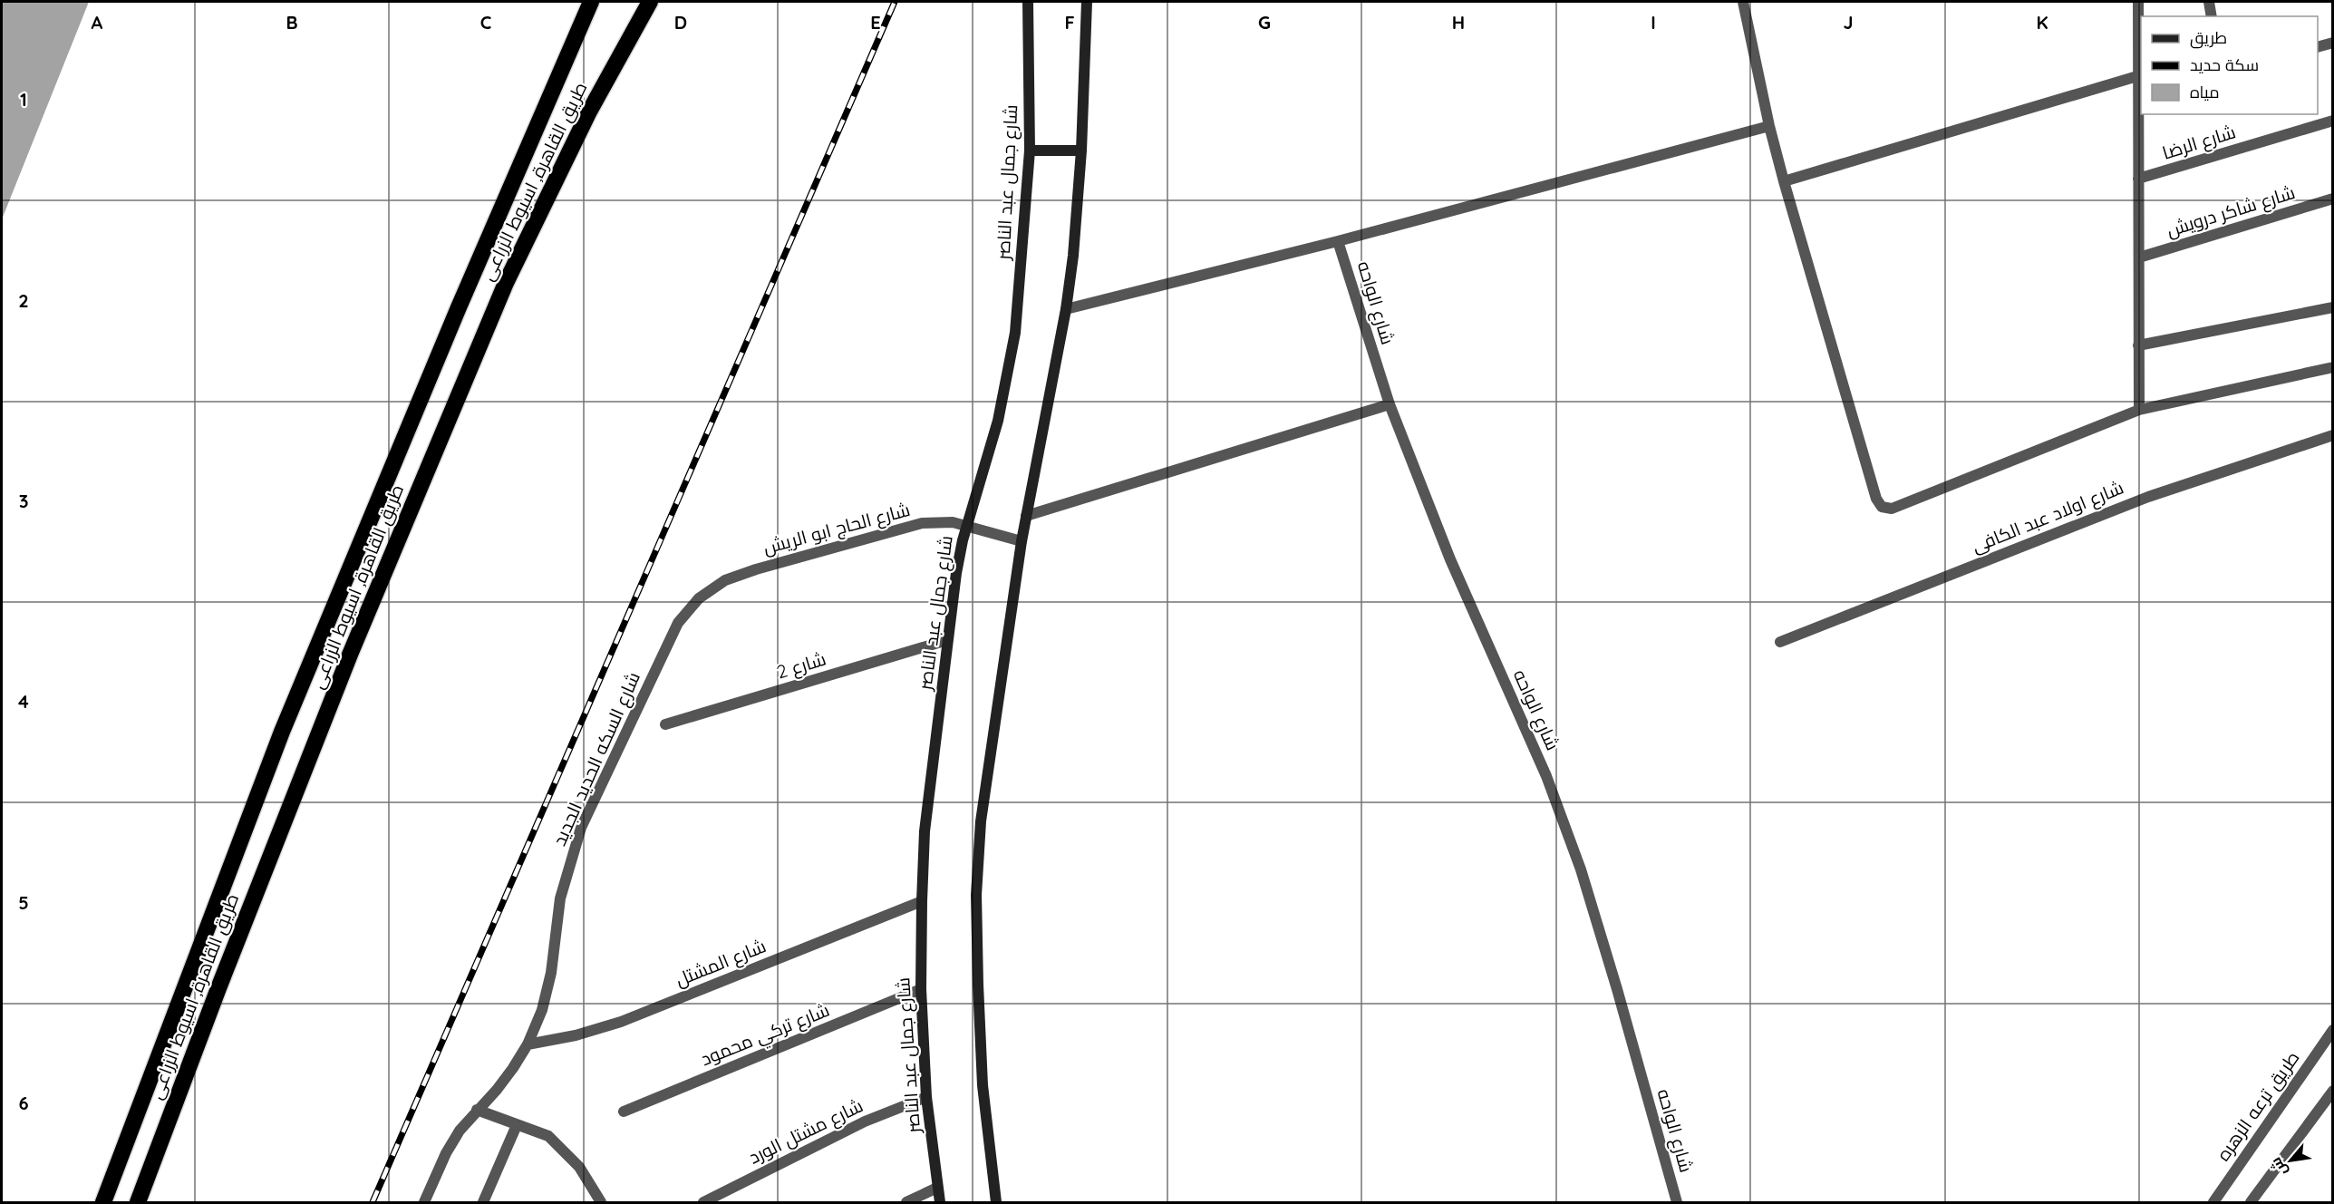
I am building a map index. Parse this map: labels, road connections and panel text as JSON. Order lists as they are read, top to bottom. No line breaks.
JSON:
{"streets":{"highway":["طريق القاهرة, اسيوط الزراعى"],"street":["شارع الرضا","شارع جمال عبد الناصر","شارع شاكر درويش","شارع الواحه","شارع اولاد عبد الكافى","شارع الحاج ابو الريش","شارع 2","شارع السكه الحديد الجديد","شارع المشتل","شارع تركي محمود","طريق ترعه الزهره","شارع مشتل الورد"]},"crossings":[["شارع جمال عبد الناصر","شارع الحاج ابو الريش"],["شارع جمال عبد الناصر","شارع 2"],["شارع جمال عبد الناصر","شارع المشتل"],["شارع جمال عبد الناصر","شارع تركي محمود"],["شارع جمال عبد الناصر","شارع مشتل الورد"],["شارع الحاج ابو الريش","شارع السكه الحديد الجديد"],["شارع السكه الحديد الجديد","شارع المشتل"]],"legend":["طريق","سكة حديد","مياه"],"north":"bottom left","grid":{"columns":["A","B","C","D","E","F","G","H","I","J","K"],"rows":["1","2","3","4","5","6"]}}
